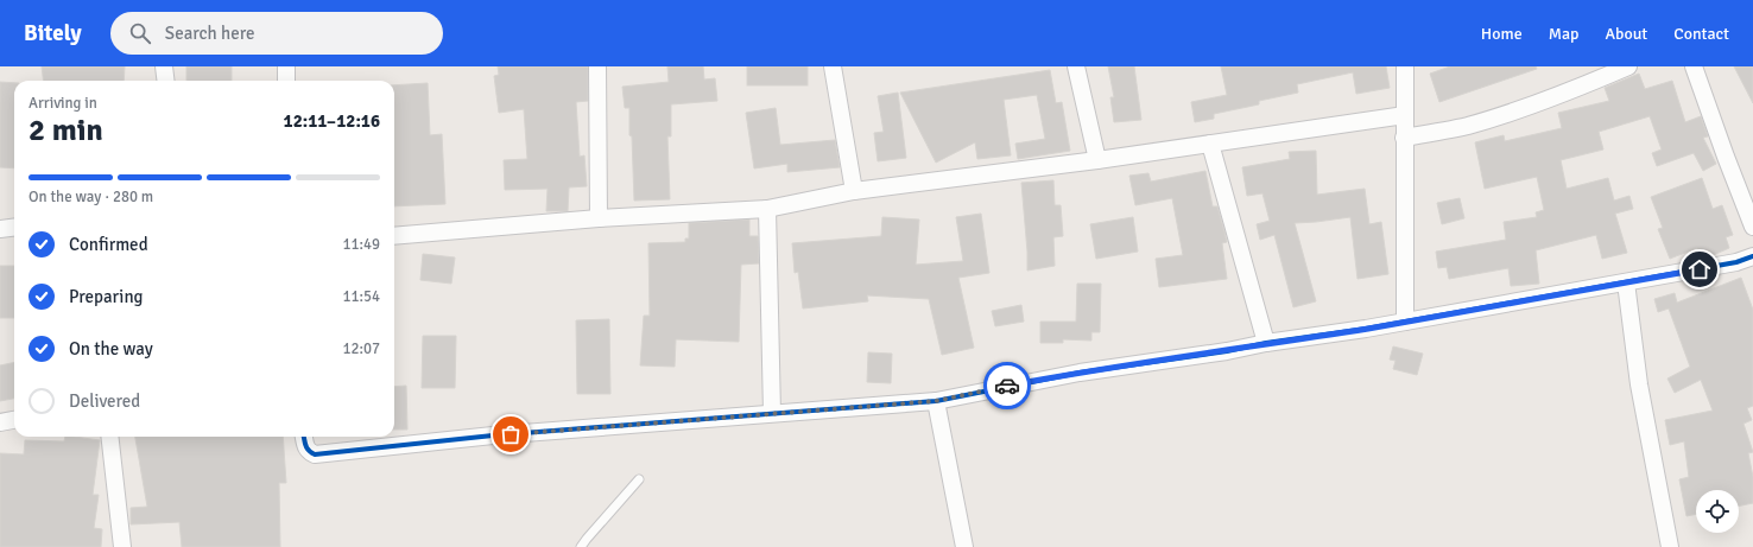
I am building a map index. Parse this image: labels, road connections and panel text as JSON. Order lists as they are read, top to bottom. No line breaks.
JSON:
{"page":{"header":"Bitely","search":"Search here","nav":["Home","Map","About","Contact"],"heading":["2 min","Arriving in","12:11–12:16"],"bar":"On the way · 280 m","list":[["Confirmed","11:49"],["Preparing","11:54"],["On the way","12:07"],"Delivered"]}}
